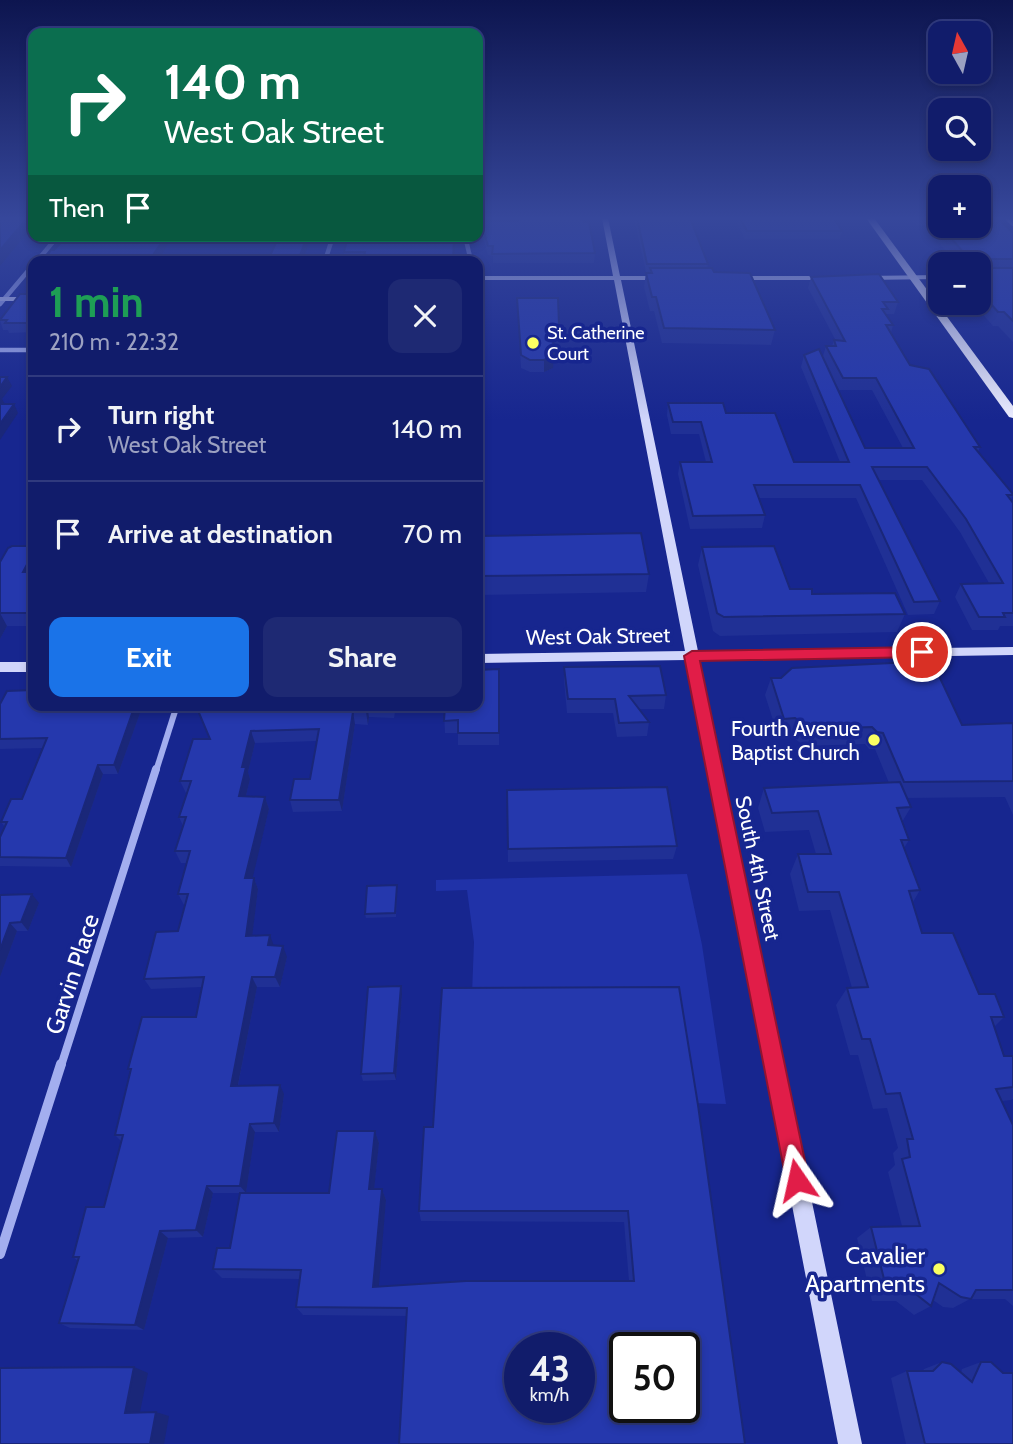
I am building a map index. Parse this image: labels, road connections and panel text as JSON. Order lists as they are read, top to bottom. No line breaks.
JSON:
{"streets":{"main road":["West Oak Street","South 4th Street"],"street":["Garvin Place"]},"crossings":[["West Oak Street","South 4th Street"]],"places":["St. Catherine Court","Fourth Avenue Baptist Church","Cavalier Apartments"],"north":"top","page":{"map_buttons":["+","−"],"turn":["140 m","West Oak Street"],"then":"Then","heading":["1 min","210 m · 22:32"],"list":[{"name":"Turn right","note":"West Oak Street","value":"140 m"},{"name":"Arrive at destination","value":"70 m"}],"buttons":["Exit","Share"],"speed":"43 km/h","limit":"50"}}
